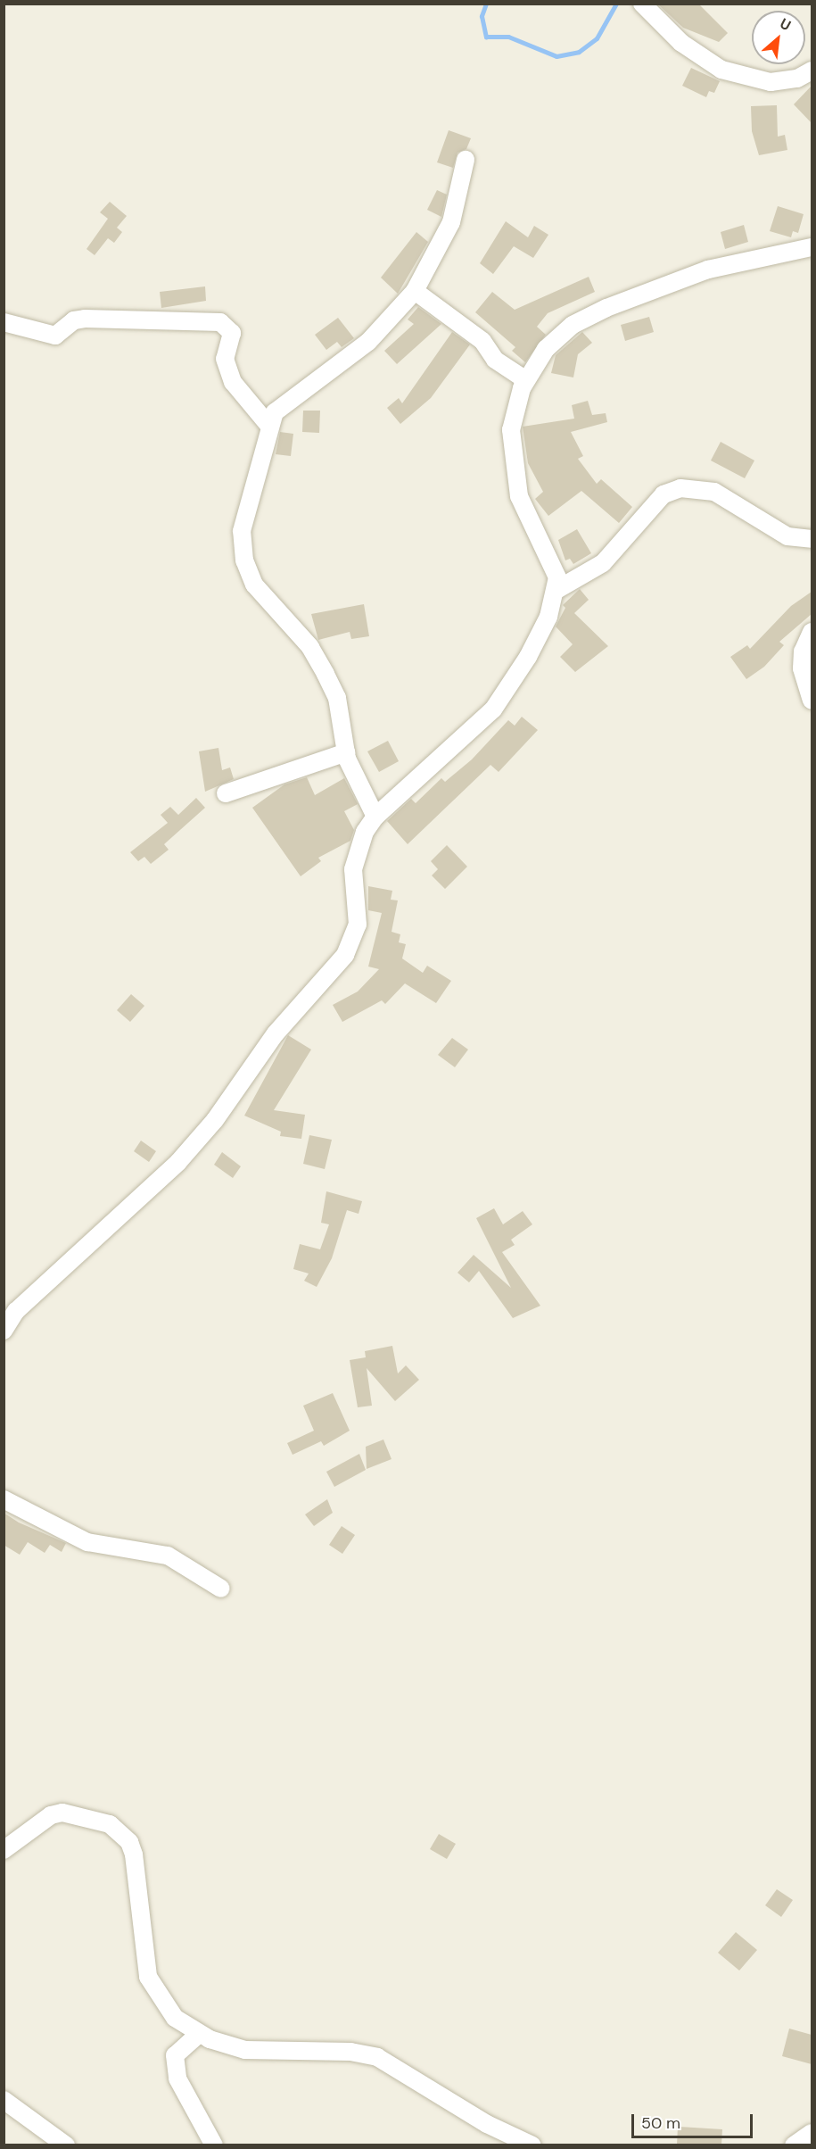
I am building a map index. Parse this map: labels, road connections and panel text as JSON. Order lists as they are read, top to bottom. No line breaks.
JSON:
{"scale_bar":"50 m","north":"top right"}
